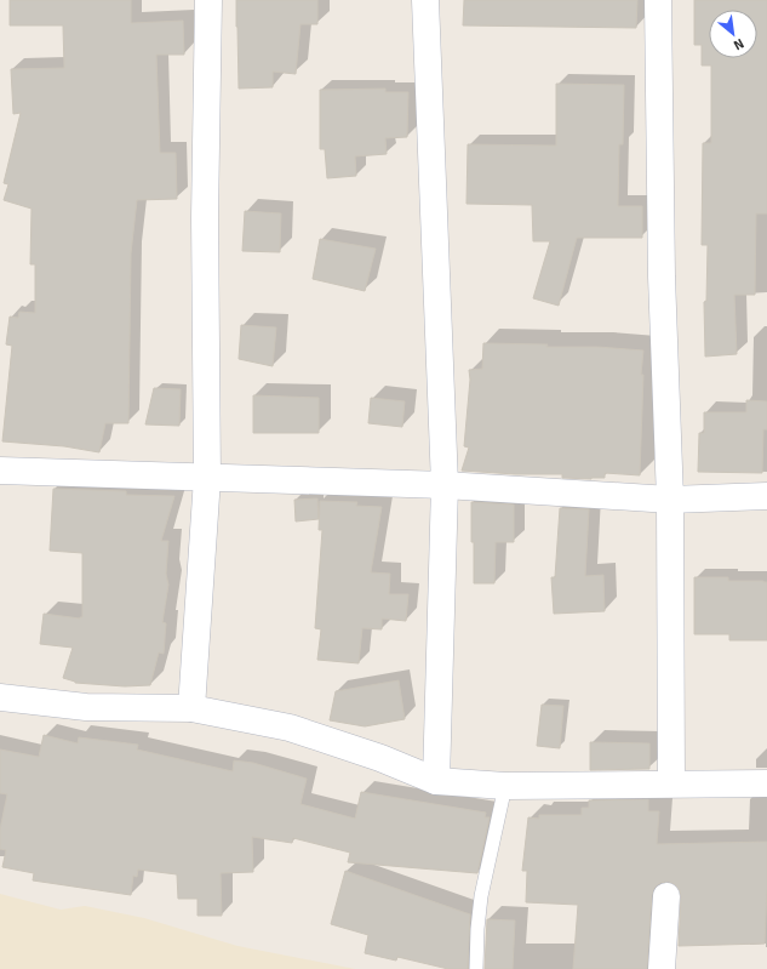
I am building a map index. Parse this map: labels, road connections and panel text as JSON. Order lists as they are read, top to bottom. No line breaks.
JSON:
{"north":"bottom right"}
